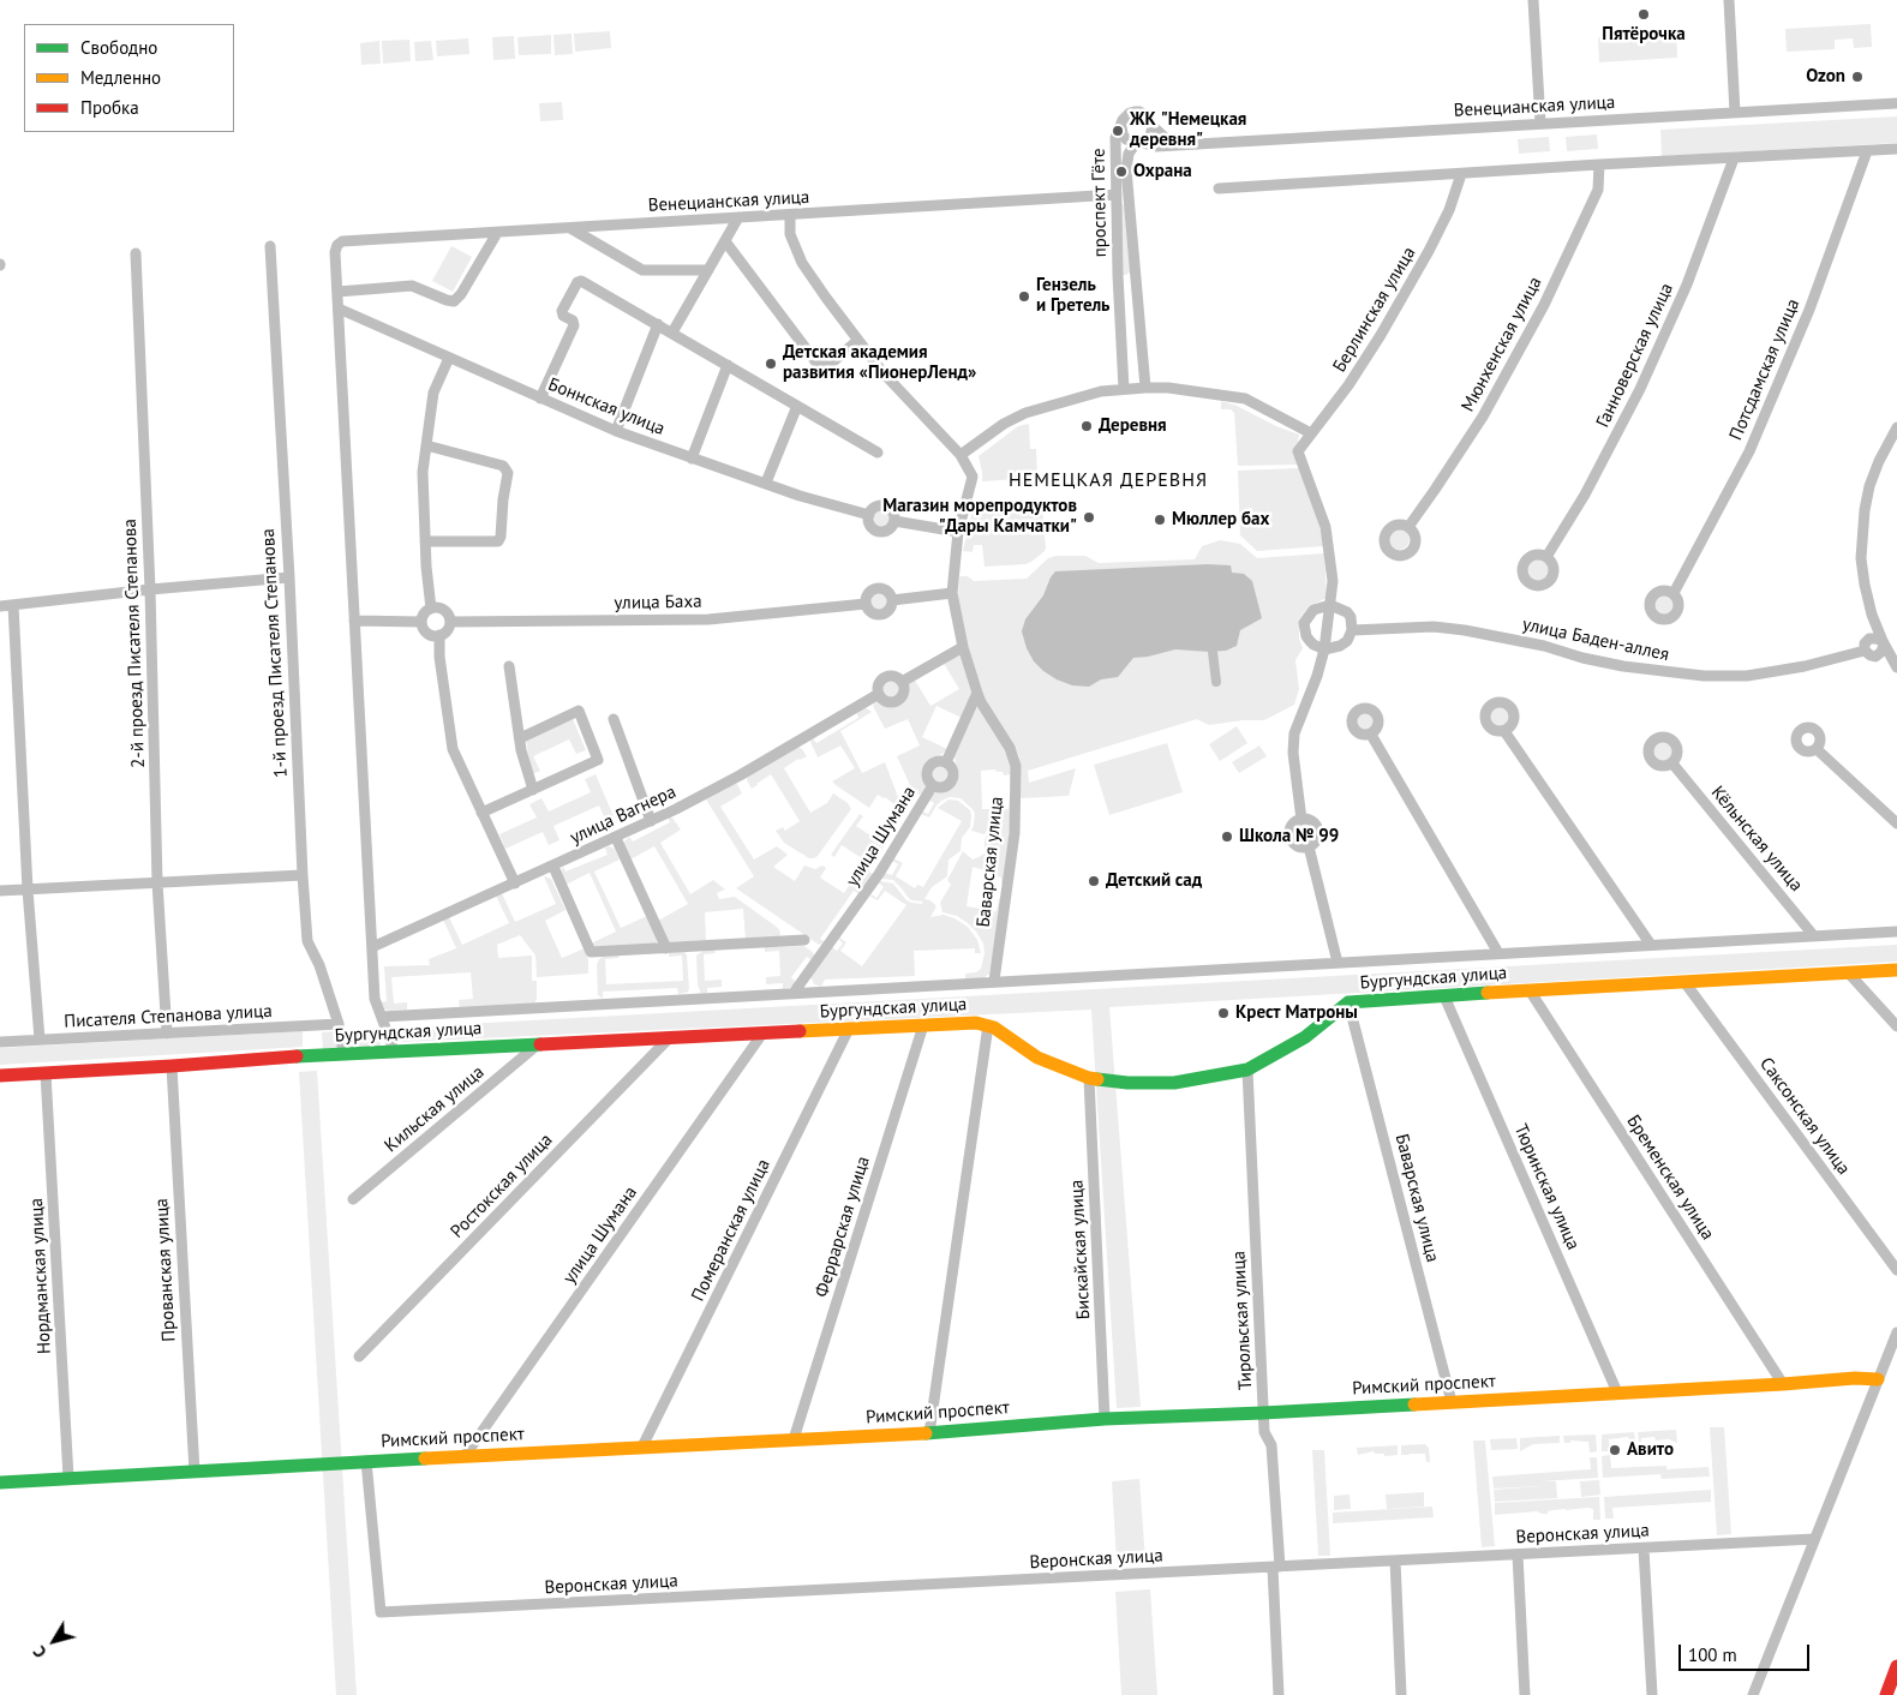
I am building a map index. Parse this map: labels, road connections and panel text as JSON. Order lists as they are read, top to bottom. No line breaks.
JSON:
{"streets":{"street":["Венецианская улица","проспект Гёте","Берлинская улица","Мюнхенская улица","Ганноверская улица","Потсдамская улица","Боннская улица","улица Баха","улица Баден-аллея","2-й проезд Писателя Степанова","1-й проезд Писателя Степанова","улица Вагнера","улица Шумана","Кёльнская улица","Баварская улица","Бургундская улица","Писателя Степанова улица","Кильская улица","Саксонская улица","Бременская улица","Ростокская улица","Тюринская улица","Феррарская улица","Померанская улица","Бискайская улица","Прованская улица","Нордманская улица","Тирольская улица","Римский проспект","Веронская улица"]},"crossings":[["Венецианская улица","проспект Гёте"],["2-й проезд Писателя Степанова","Писателя Степанова улица"],["1-й проезд Писателя Степанова","Бургундская улица"],["1-й проезд Писателя Степанова","Писателя Степанова улица"],["улица Шумана","Бургундская улица"],["улица Шумана","Римский проспект"],["Кёльнская улица","Бургундская улица"],["Баварская улица","Бургундская улица"],["Баварская улица","Римский проспект"],["Бургундская улица","Кильская улица"],["Бургундская улица","Саксонская улица"],["Бургундская улица","Бременская улица"],["Бургундская улица","Ростокская улица"],["Бургундская улица","Тюринская улица"],["Бургундская улица","Феррарская улица"],["Бургундская улица","Померанская улица"],["Бургундская улица","Бискайская улица"],["Бургундская улица","Прованская улица"],["Бургундская улица","Нордманская улица"],["Бургундская улица","Тирольская улица"],["Бременская улица","Римский проспект"],["Тюринская улица","Римский проспект"],["Феррарская улица","Римский проспект"],["Померанская улица","Римский проспект"],["Бискайская улица","Римский проспект"],["Прованская улица","Римский проспект"],["Нордманская улица","Римский проспект"],["Тирольская улица","Римский проспект"],["Тирольская улица","Веронская улица"],["Римский проспект","Веронская улица"]],"districts":["НЕМЕЦКАЯ ДЕРЕВНЯ"],"places":["Пятёрочка","Ozon","ЖК \"Немецкая деревня\"","Охрана","Гензель и Гретель","Детская академия развития «ПионерЛенд»","Деревня","Магазин морепродуктов \"Дары Камчатки\"","Мюллер бах","Школа № 99","Детский сад","Крест Матроны","Авито"],"legend":["Свободно","Медленно","Пробка"],"scale_bar":"100 m","north":"bottom left"}
